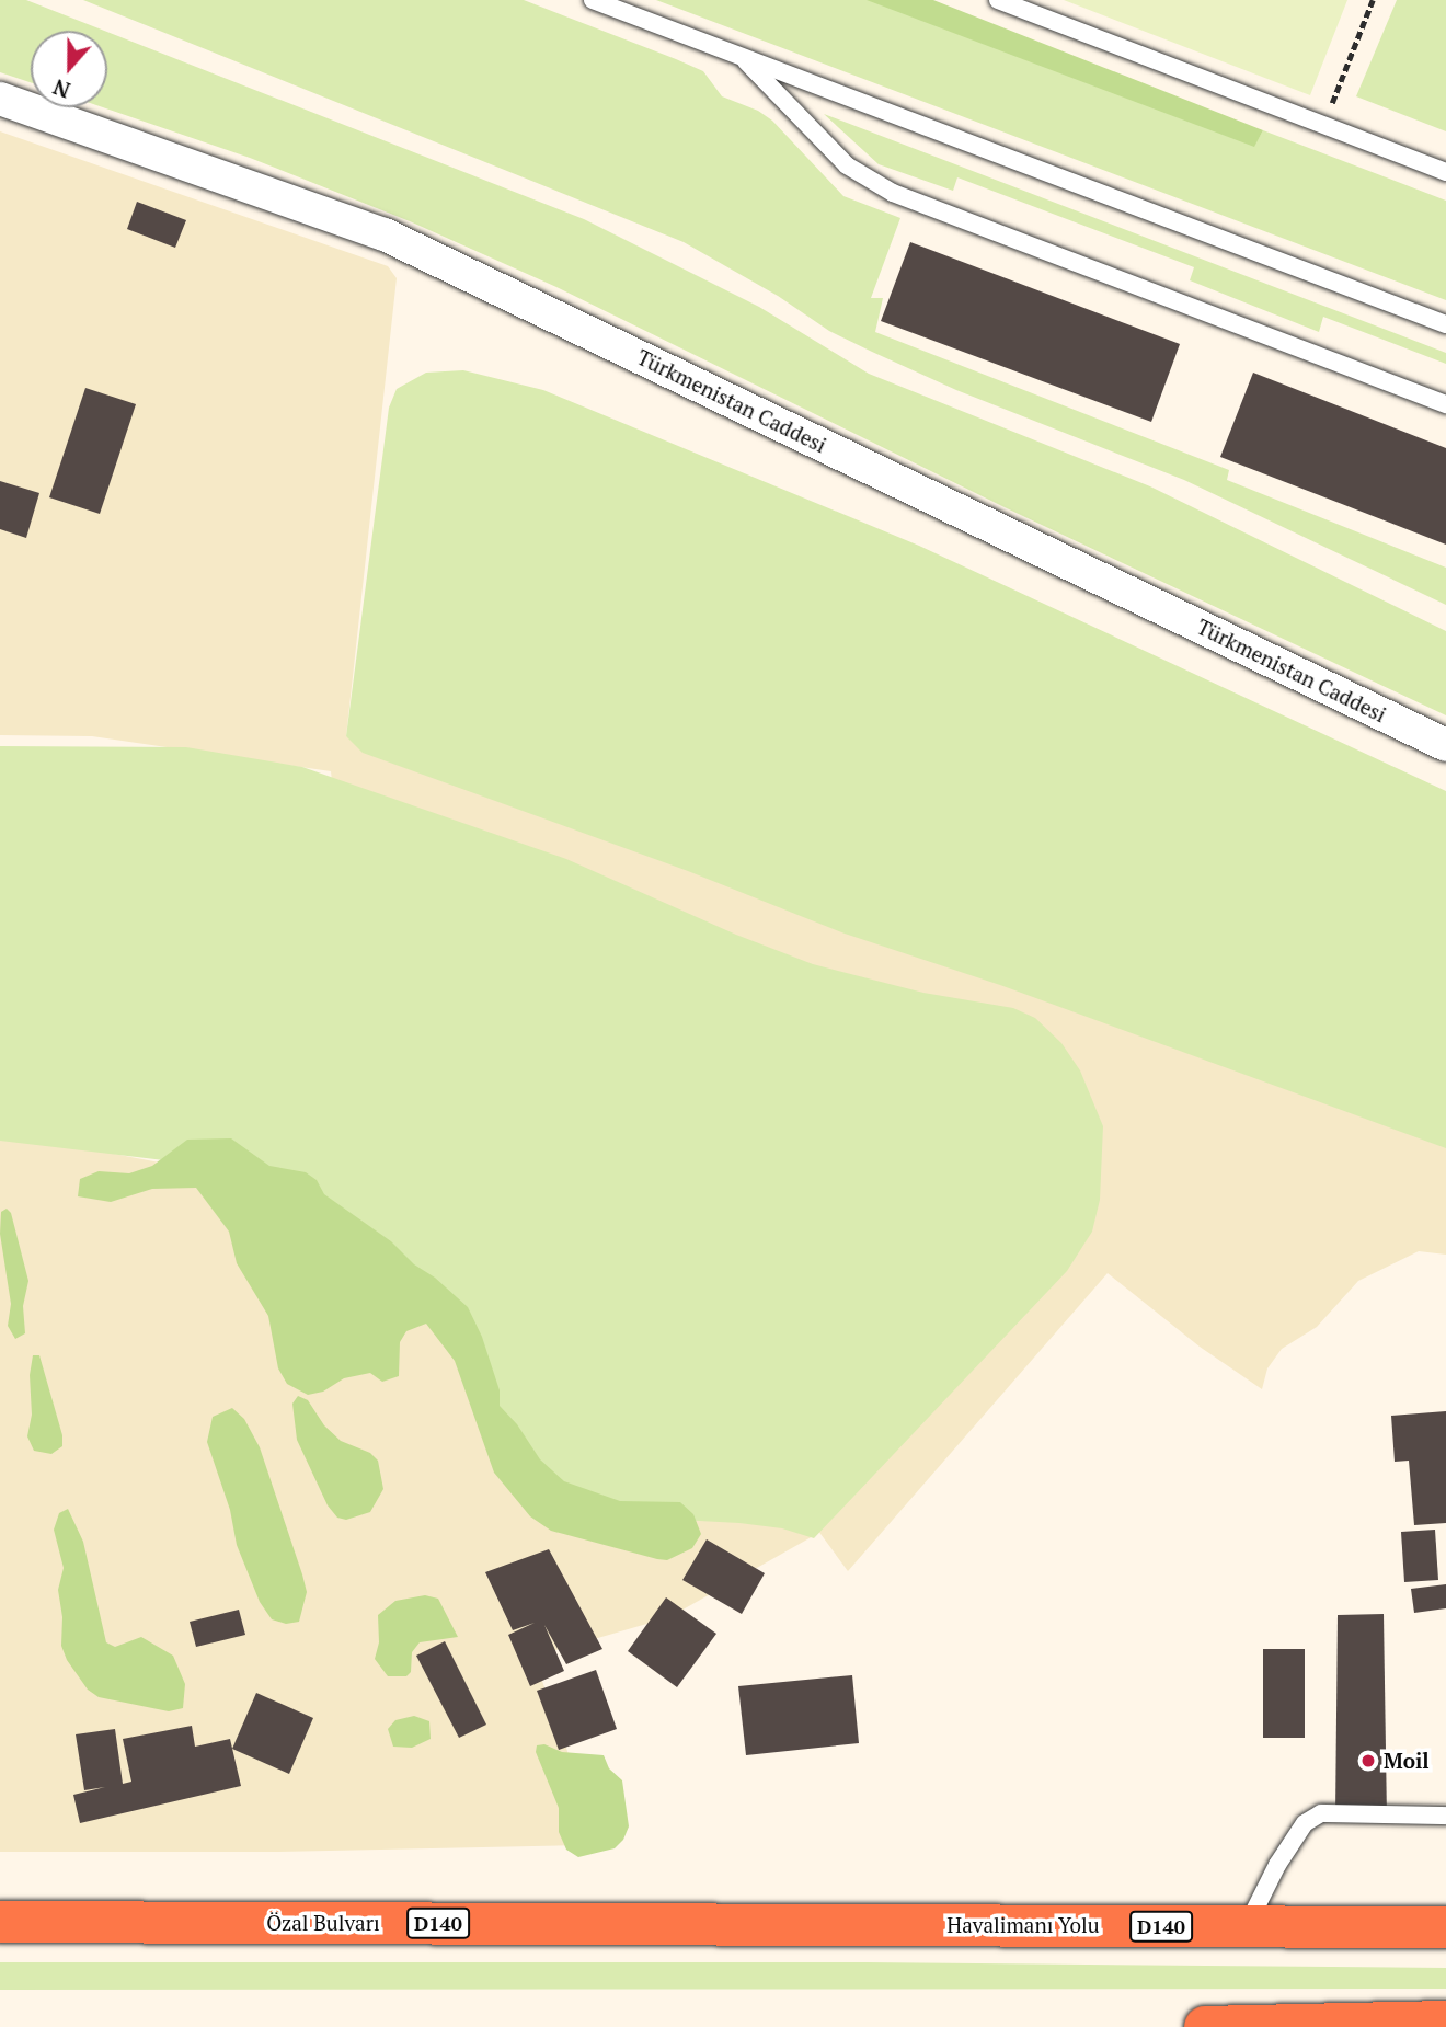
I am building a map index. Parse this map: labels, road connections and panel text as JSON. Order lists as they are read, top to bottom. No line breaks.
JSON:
{"streets":{"highway":["Özal Bulvarı","D140","Havalimanı Yolu"],"street":["Türkmenistan Caddesi"]},"crossings":[["Özal Bulvarı","Havalimanı Yolu"]],"places":["Moil"],"north":"bottom"}
